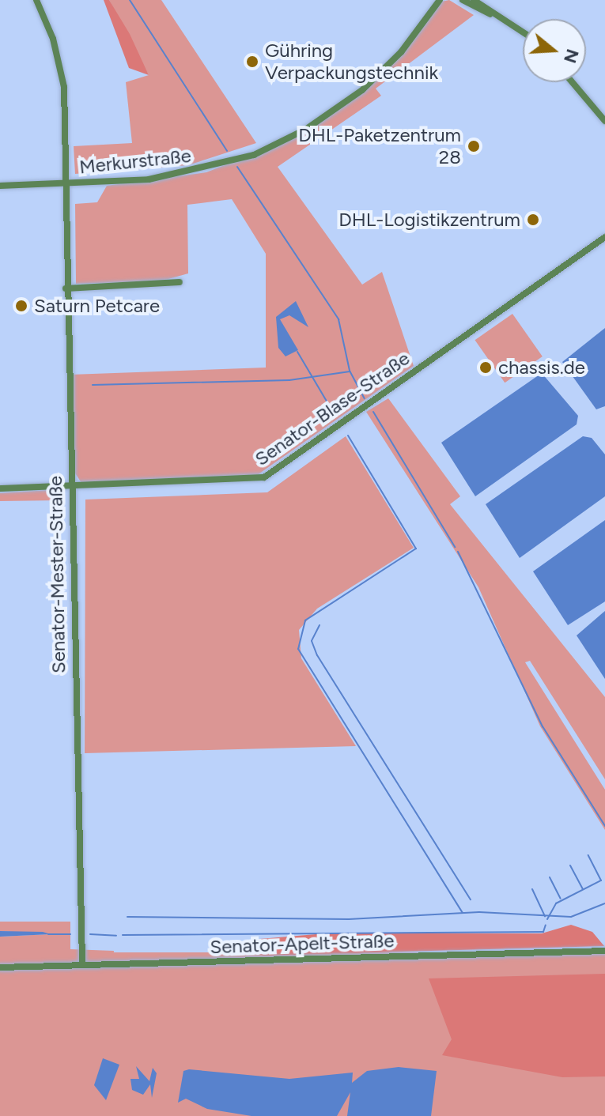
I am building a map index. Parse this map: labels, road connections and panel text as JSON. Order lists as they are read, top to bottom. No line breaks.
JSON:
{"streets":{"street":["Merkurstraße","Senator-Blase-Straße","Senator-Mester-Straße","Senator-Apelt-Straße"]},"crossings":[["Merkurstraße","Senator-Mester-Straße"],["Senator-Blase-Straße","Senator-Mester-Straße"],["Senator-Mester-Straße","Senator-Apelt-Straße"]],"places":["Gühring Verpackungstechnik","DHL-Paketzentrum 28","DHL-Logistikzentrum","Saturn Petcare","chassis.de"],"north":"right"}
